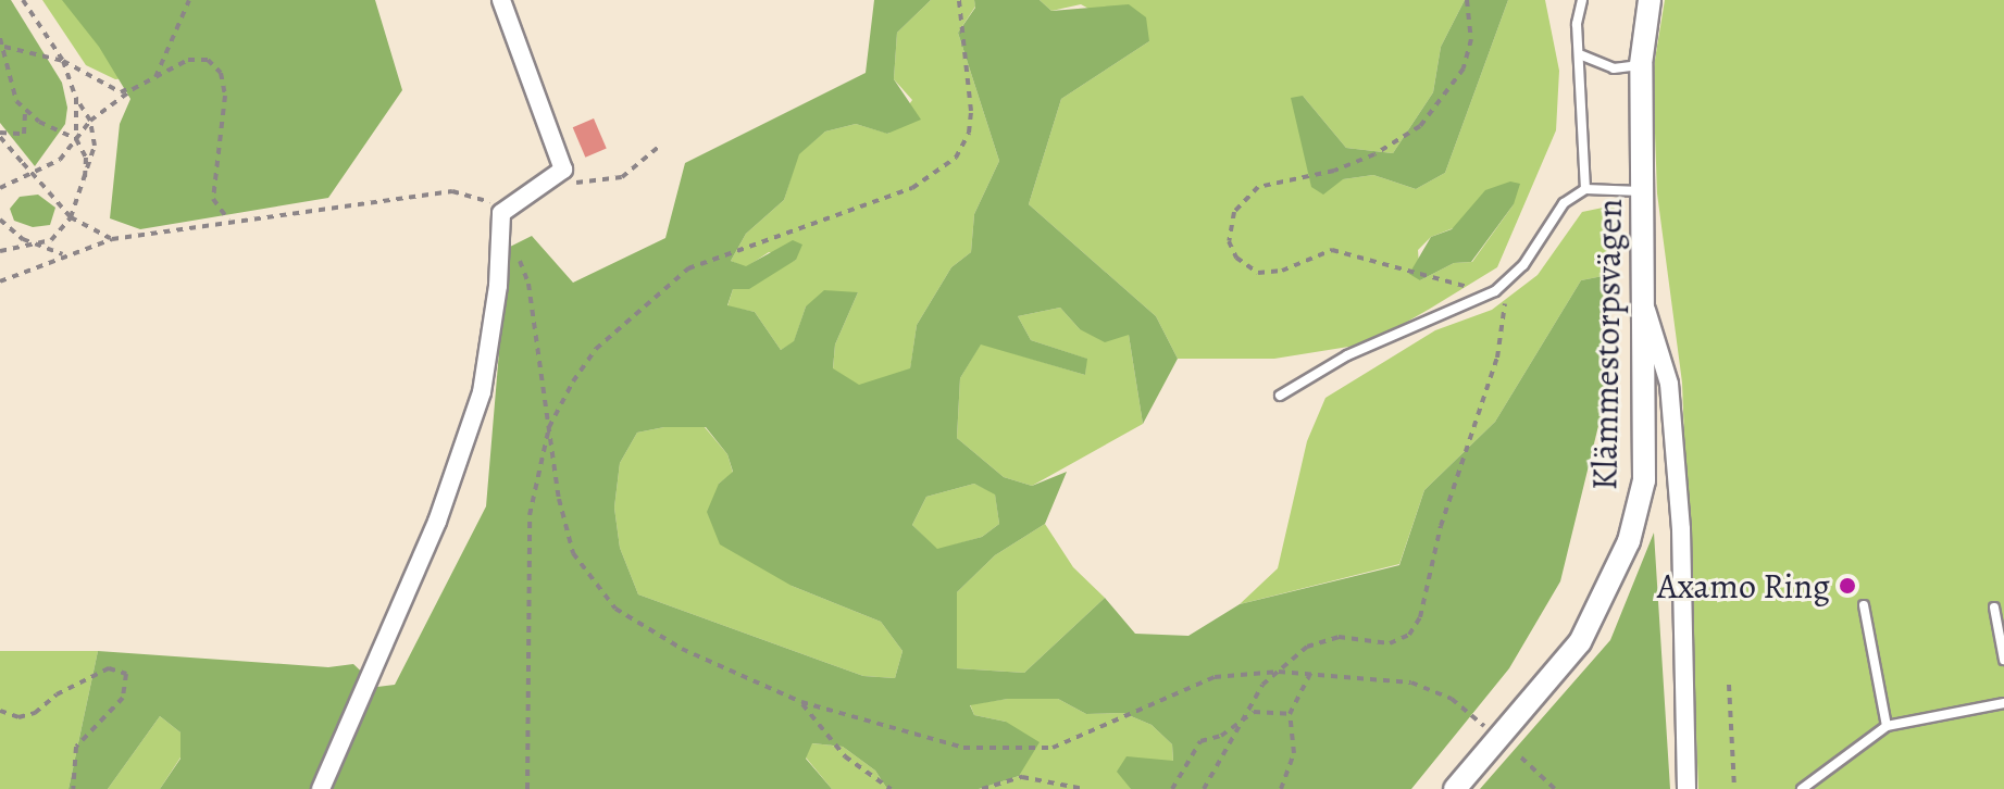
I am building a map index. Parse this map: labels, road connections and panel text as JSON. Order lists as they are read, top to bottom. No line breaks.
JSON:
{"streets":{"street":["Klämmestorpsvägen"]},"places":["Axamo Ring"]}
